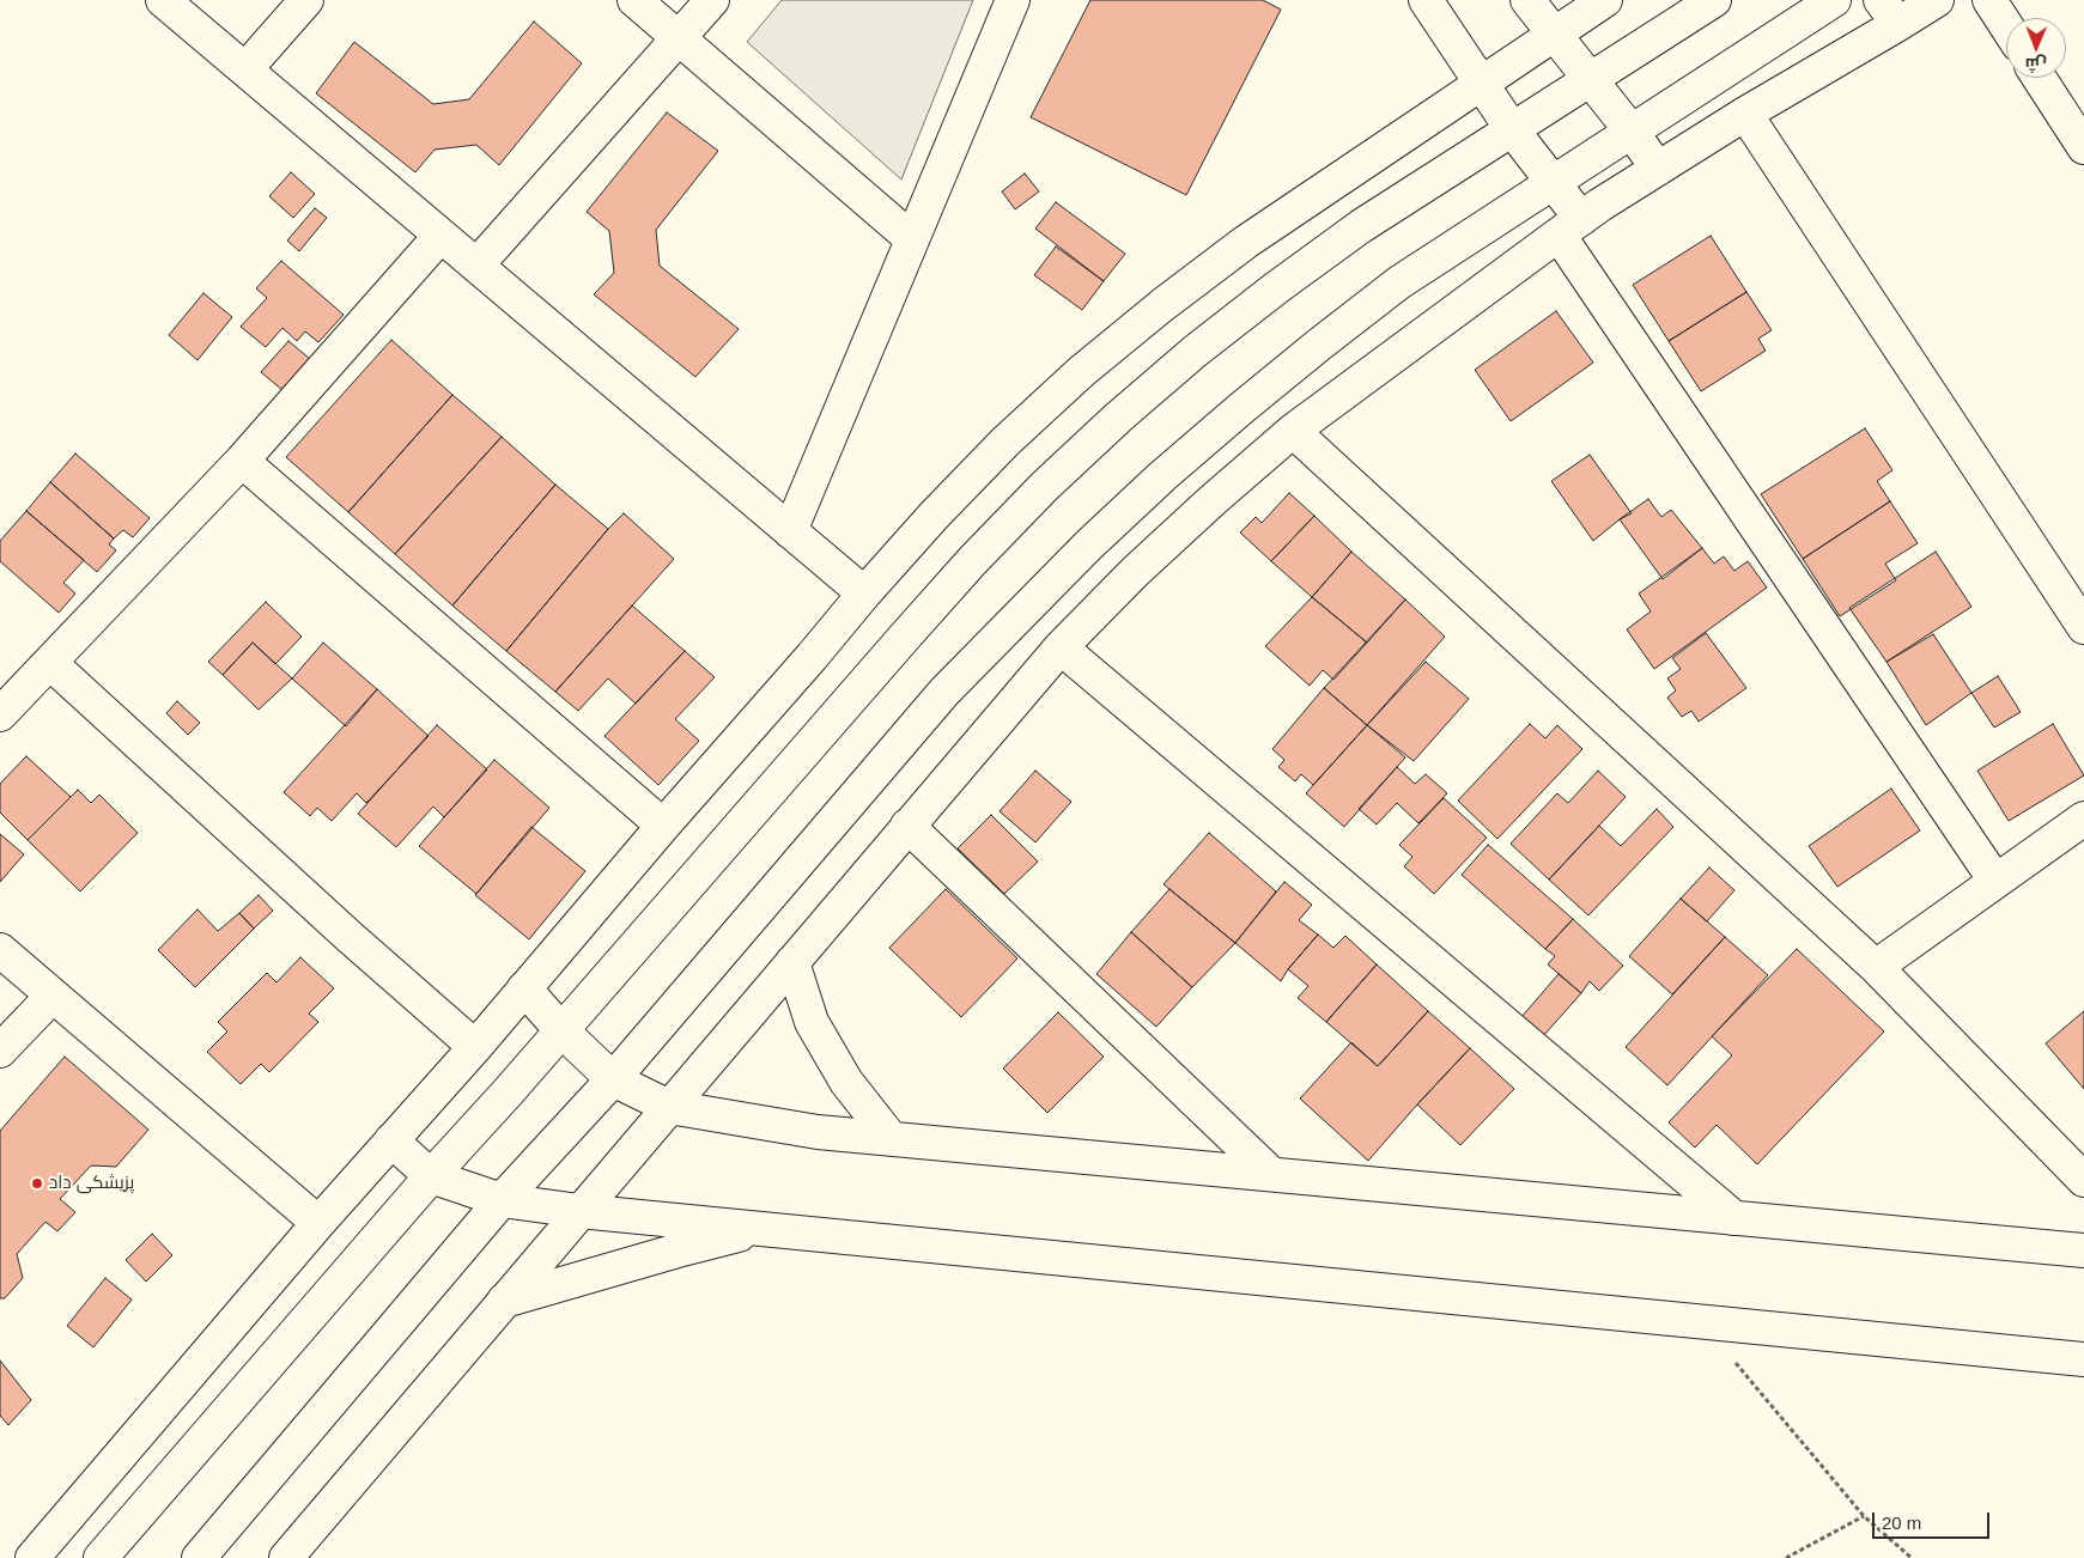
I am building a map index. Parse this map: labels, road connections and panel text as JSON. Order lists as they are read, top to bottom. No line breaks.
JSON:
{"places":["پزیشکی داد"],"scale_bar":"20 m","north":"bottom"}
